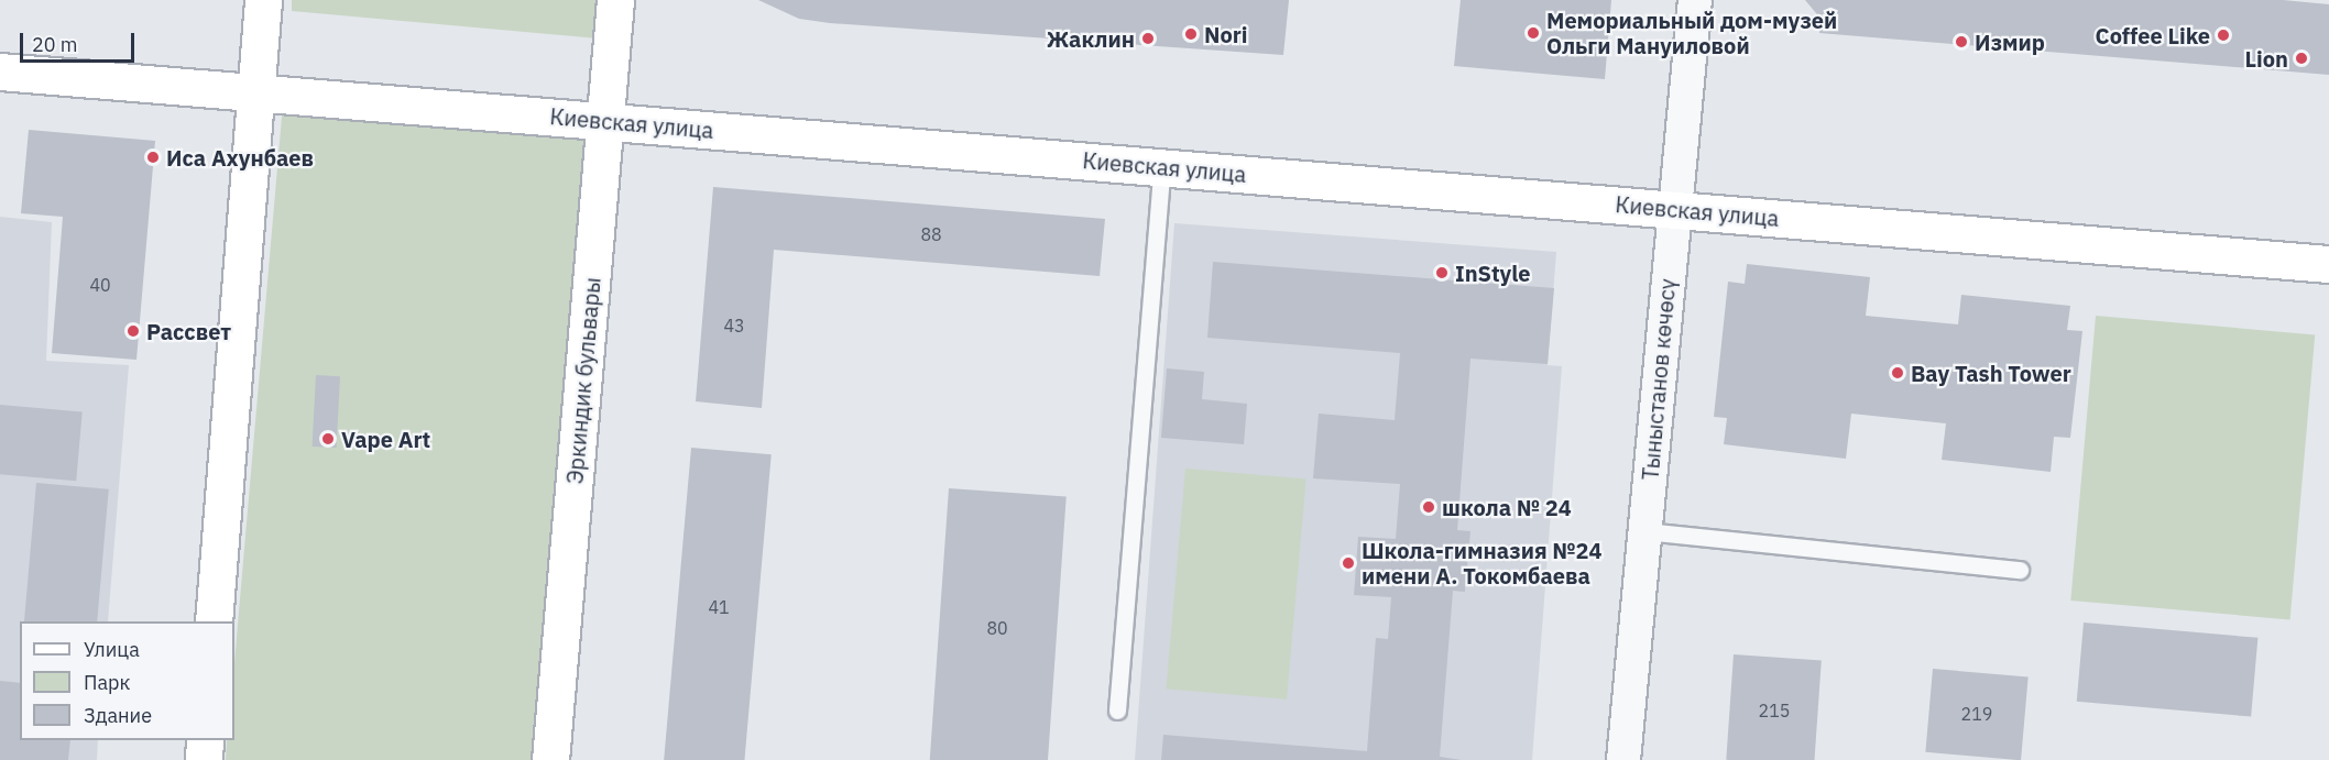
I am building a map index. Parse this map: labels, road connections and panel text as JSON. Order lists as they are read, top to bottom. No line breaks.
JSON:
{"streets":{"main road":["Киевская улица","Эркиндик бульвары"],"street":["Тыныстанов көчөсү"]},"crossings":[["Киевская улица","Тыныстанов көчөсү"],["Киевская улица","Эркиндик бульвары"]],"places":["Мемориальный дом-музей Ольги Мануиловой","Nori","Coffee Like","Жаклин","Измир","Lion","Иса Ахунбаев","InStyle","Рассвет","Bay Tash Tower","Vape Art","школа № 24","Школа-гимназия №24 имени А. Токомбаева"],"house_numbers":["88","40","43","41","80","215","219"],"legend":["Улица","Парк","Здание"],"scale_bar":"20 m"}
